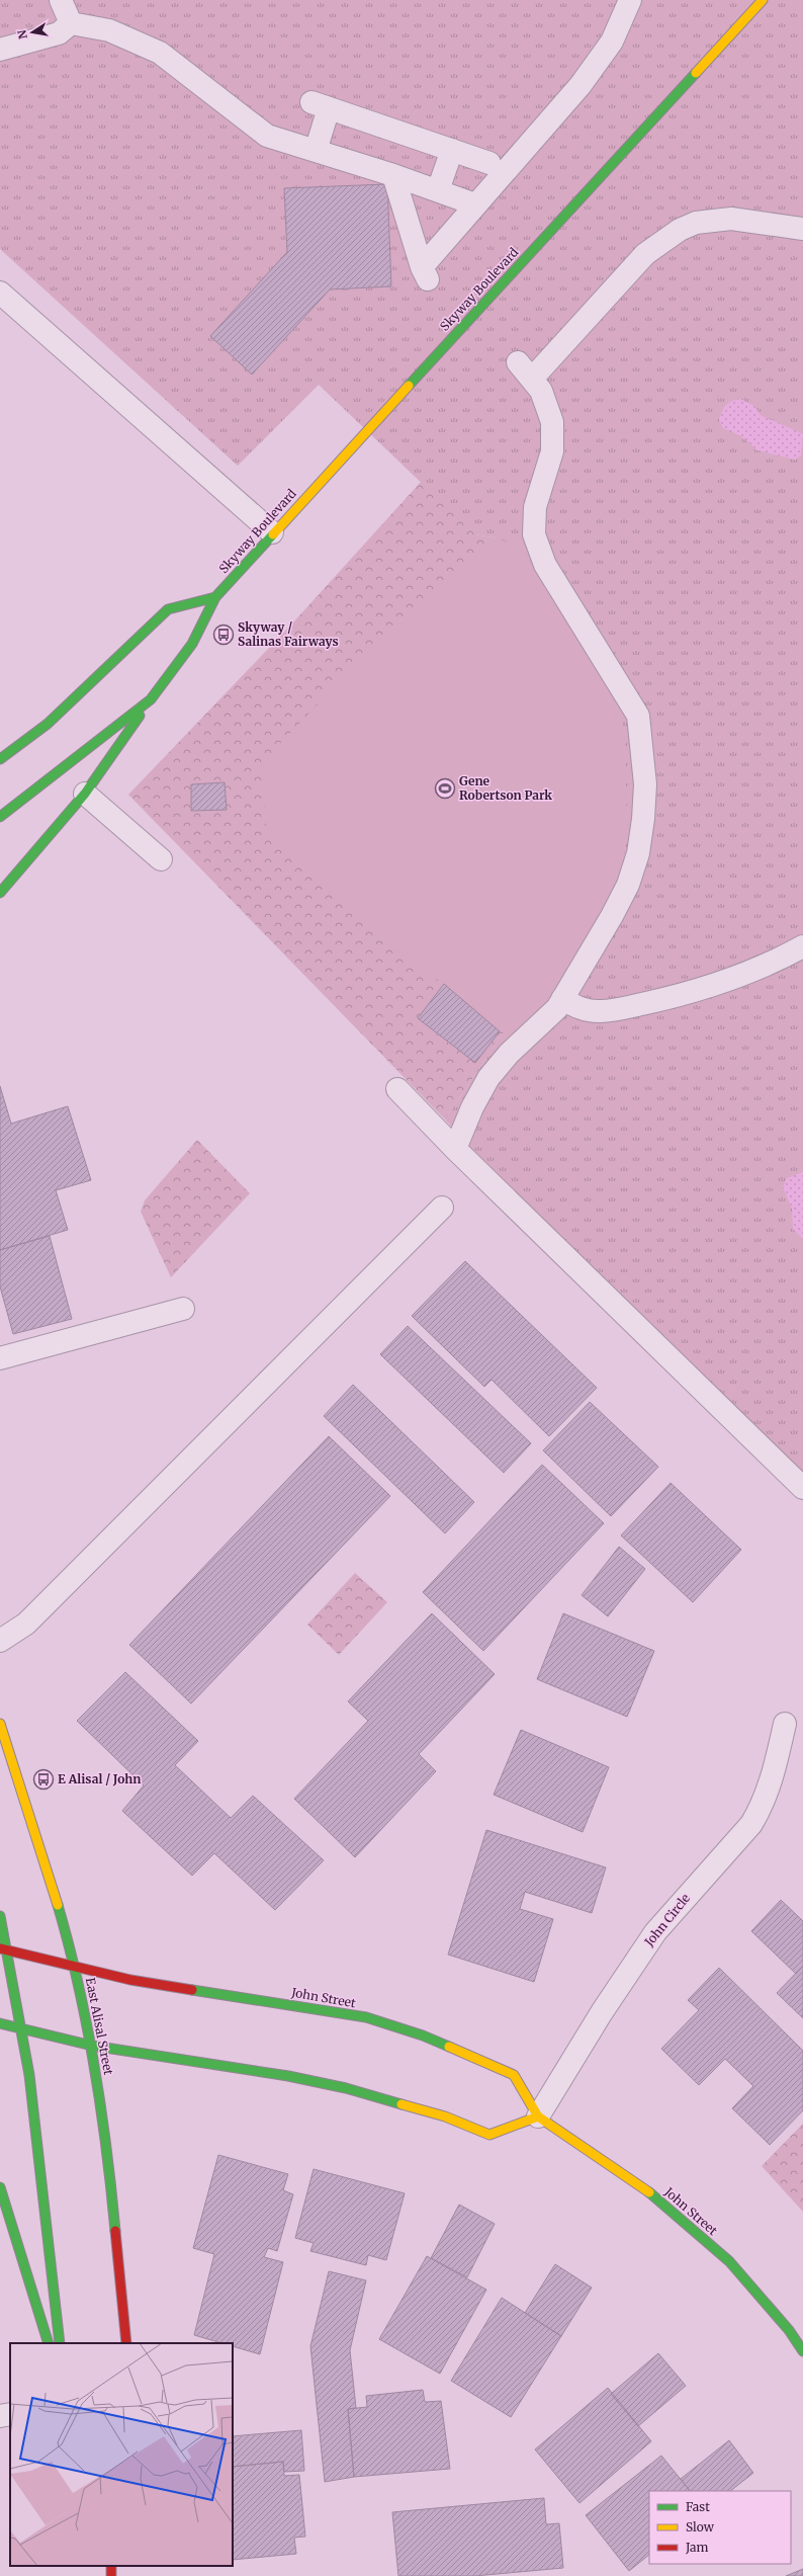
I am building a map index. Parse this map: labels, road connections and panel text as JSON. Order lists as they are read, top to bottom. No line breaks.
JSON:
{"streets":{"main road":["Skyway Boulevard","John Street","East Alisal Street"],"street":["John Circle"]},"crossings":[["John Circle","John Street"],["John Street","East Alisal Street"]],"places":{"bus stop":["Skyway / Salinas Fairways","E Alisal / John"],"sports":["Gene Robertson Park"]},"legend":["Fast","Slow","Jam"],"north":"left"}
